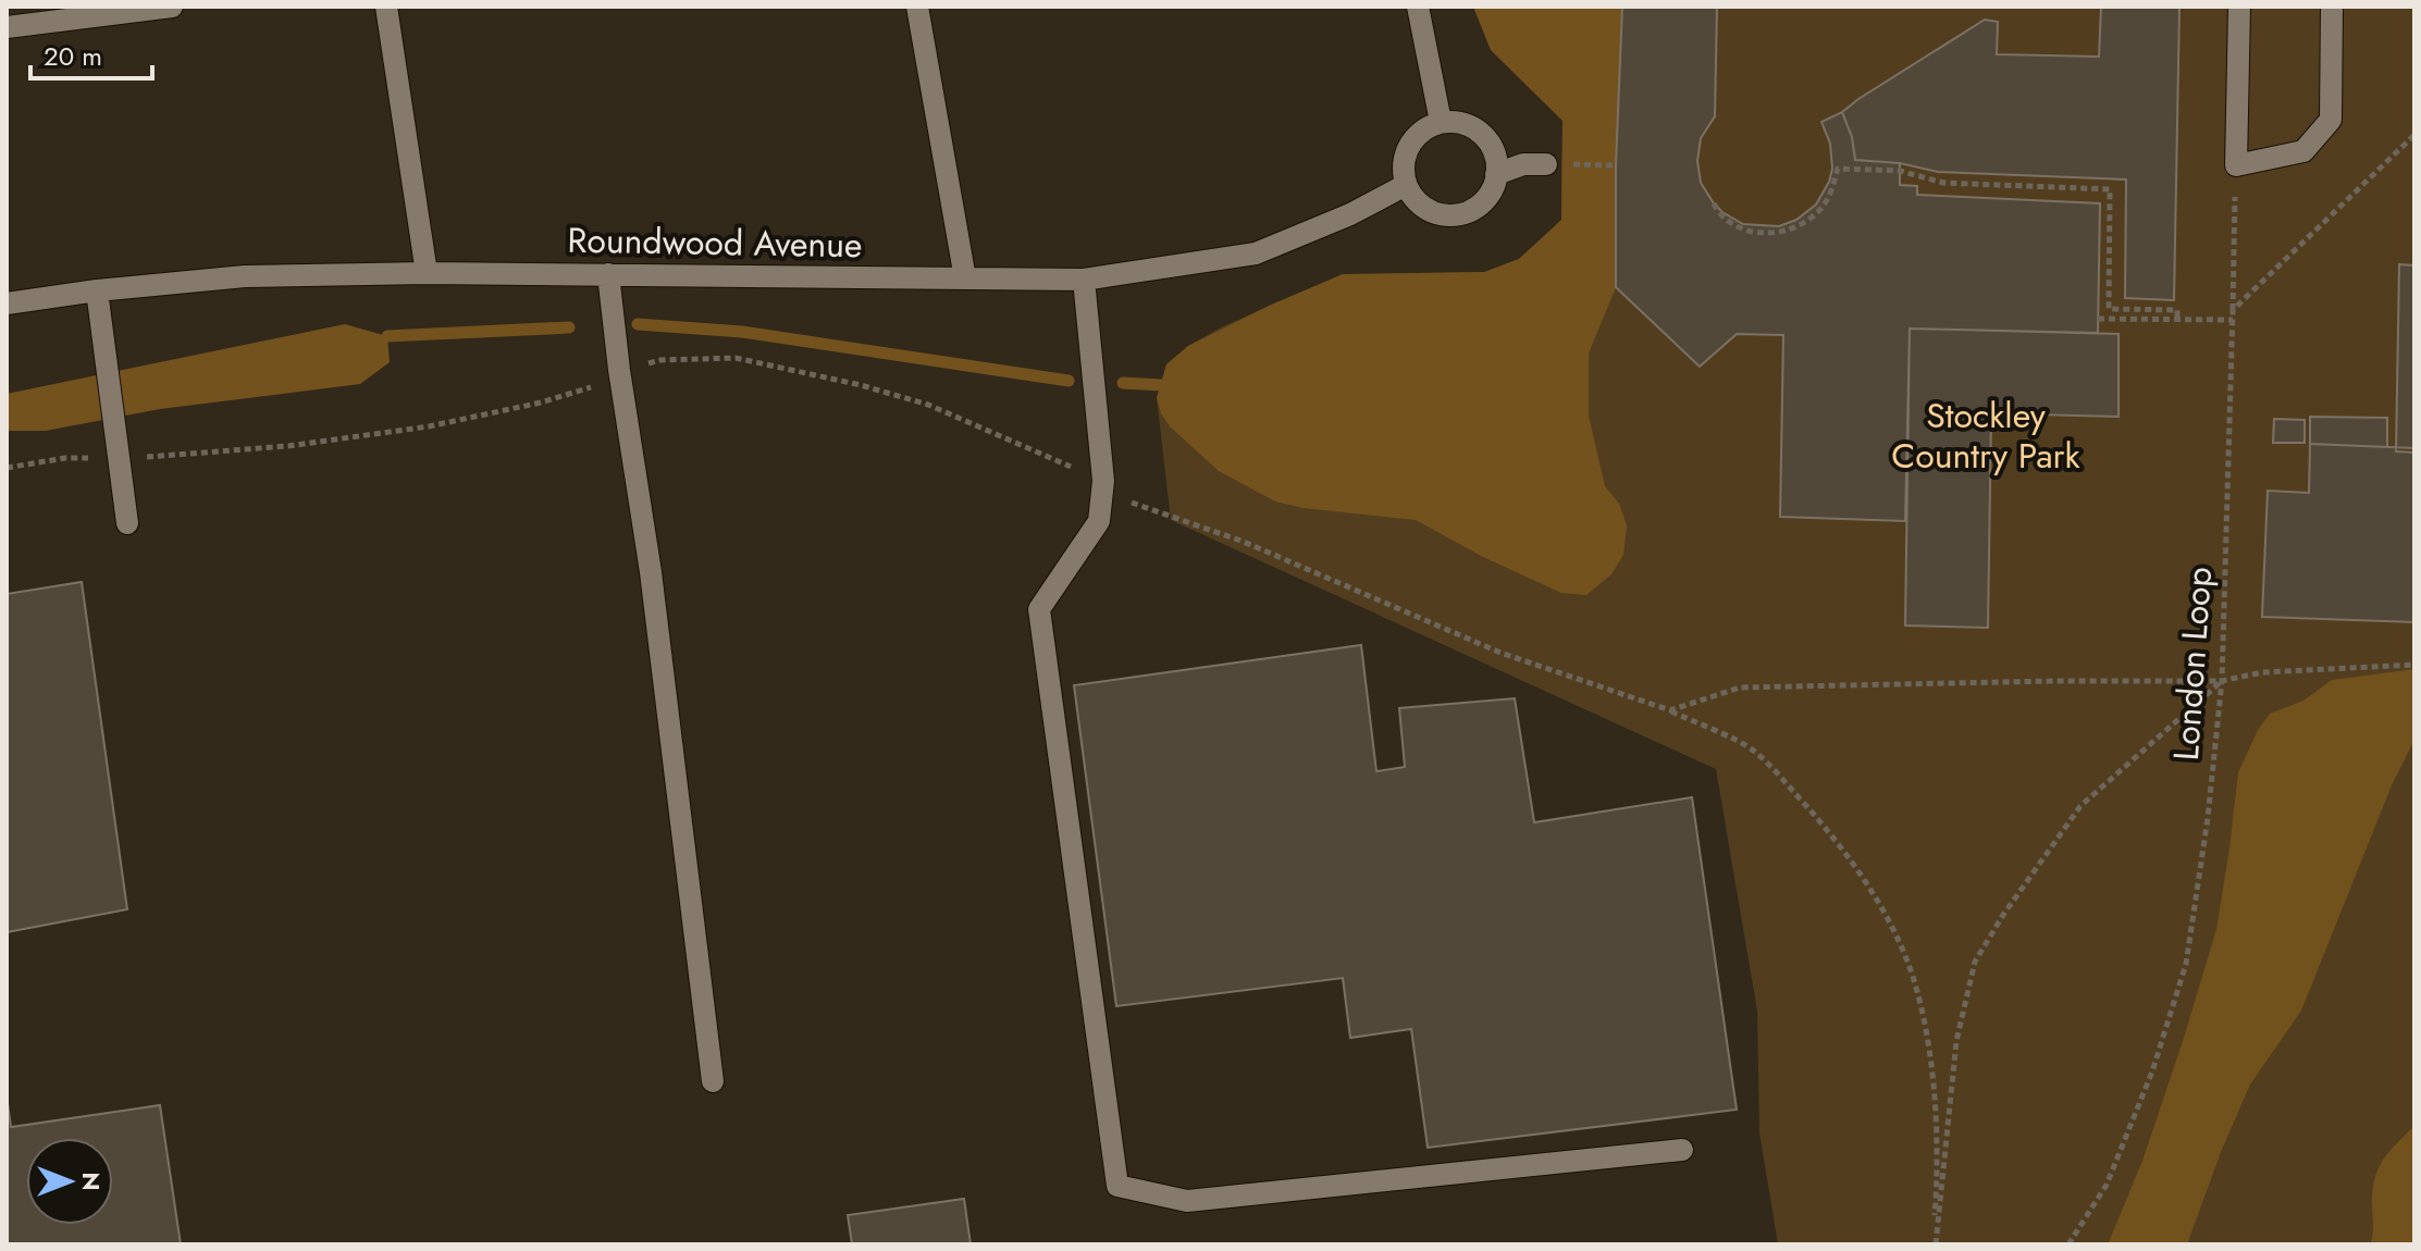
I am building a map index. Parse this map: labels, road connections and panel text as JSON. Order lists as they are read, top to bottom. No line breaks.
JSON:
{"streets":{"street":["Roundwood Avenue"],"path":["London Loop"]},"parks":["Stockley Country Park"],"scale_bar":"20 m","north":"right"}
